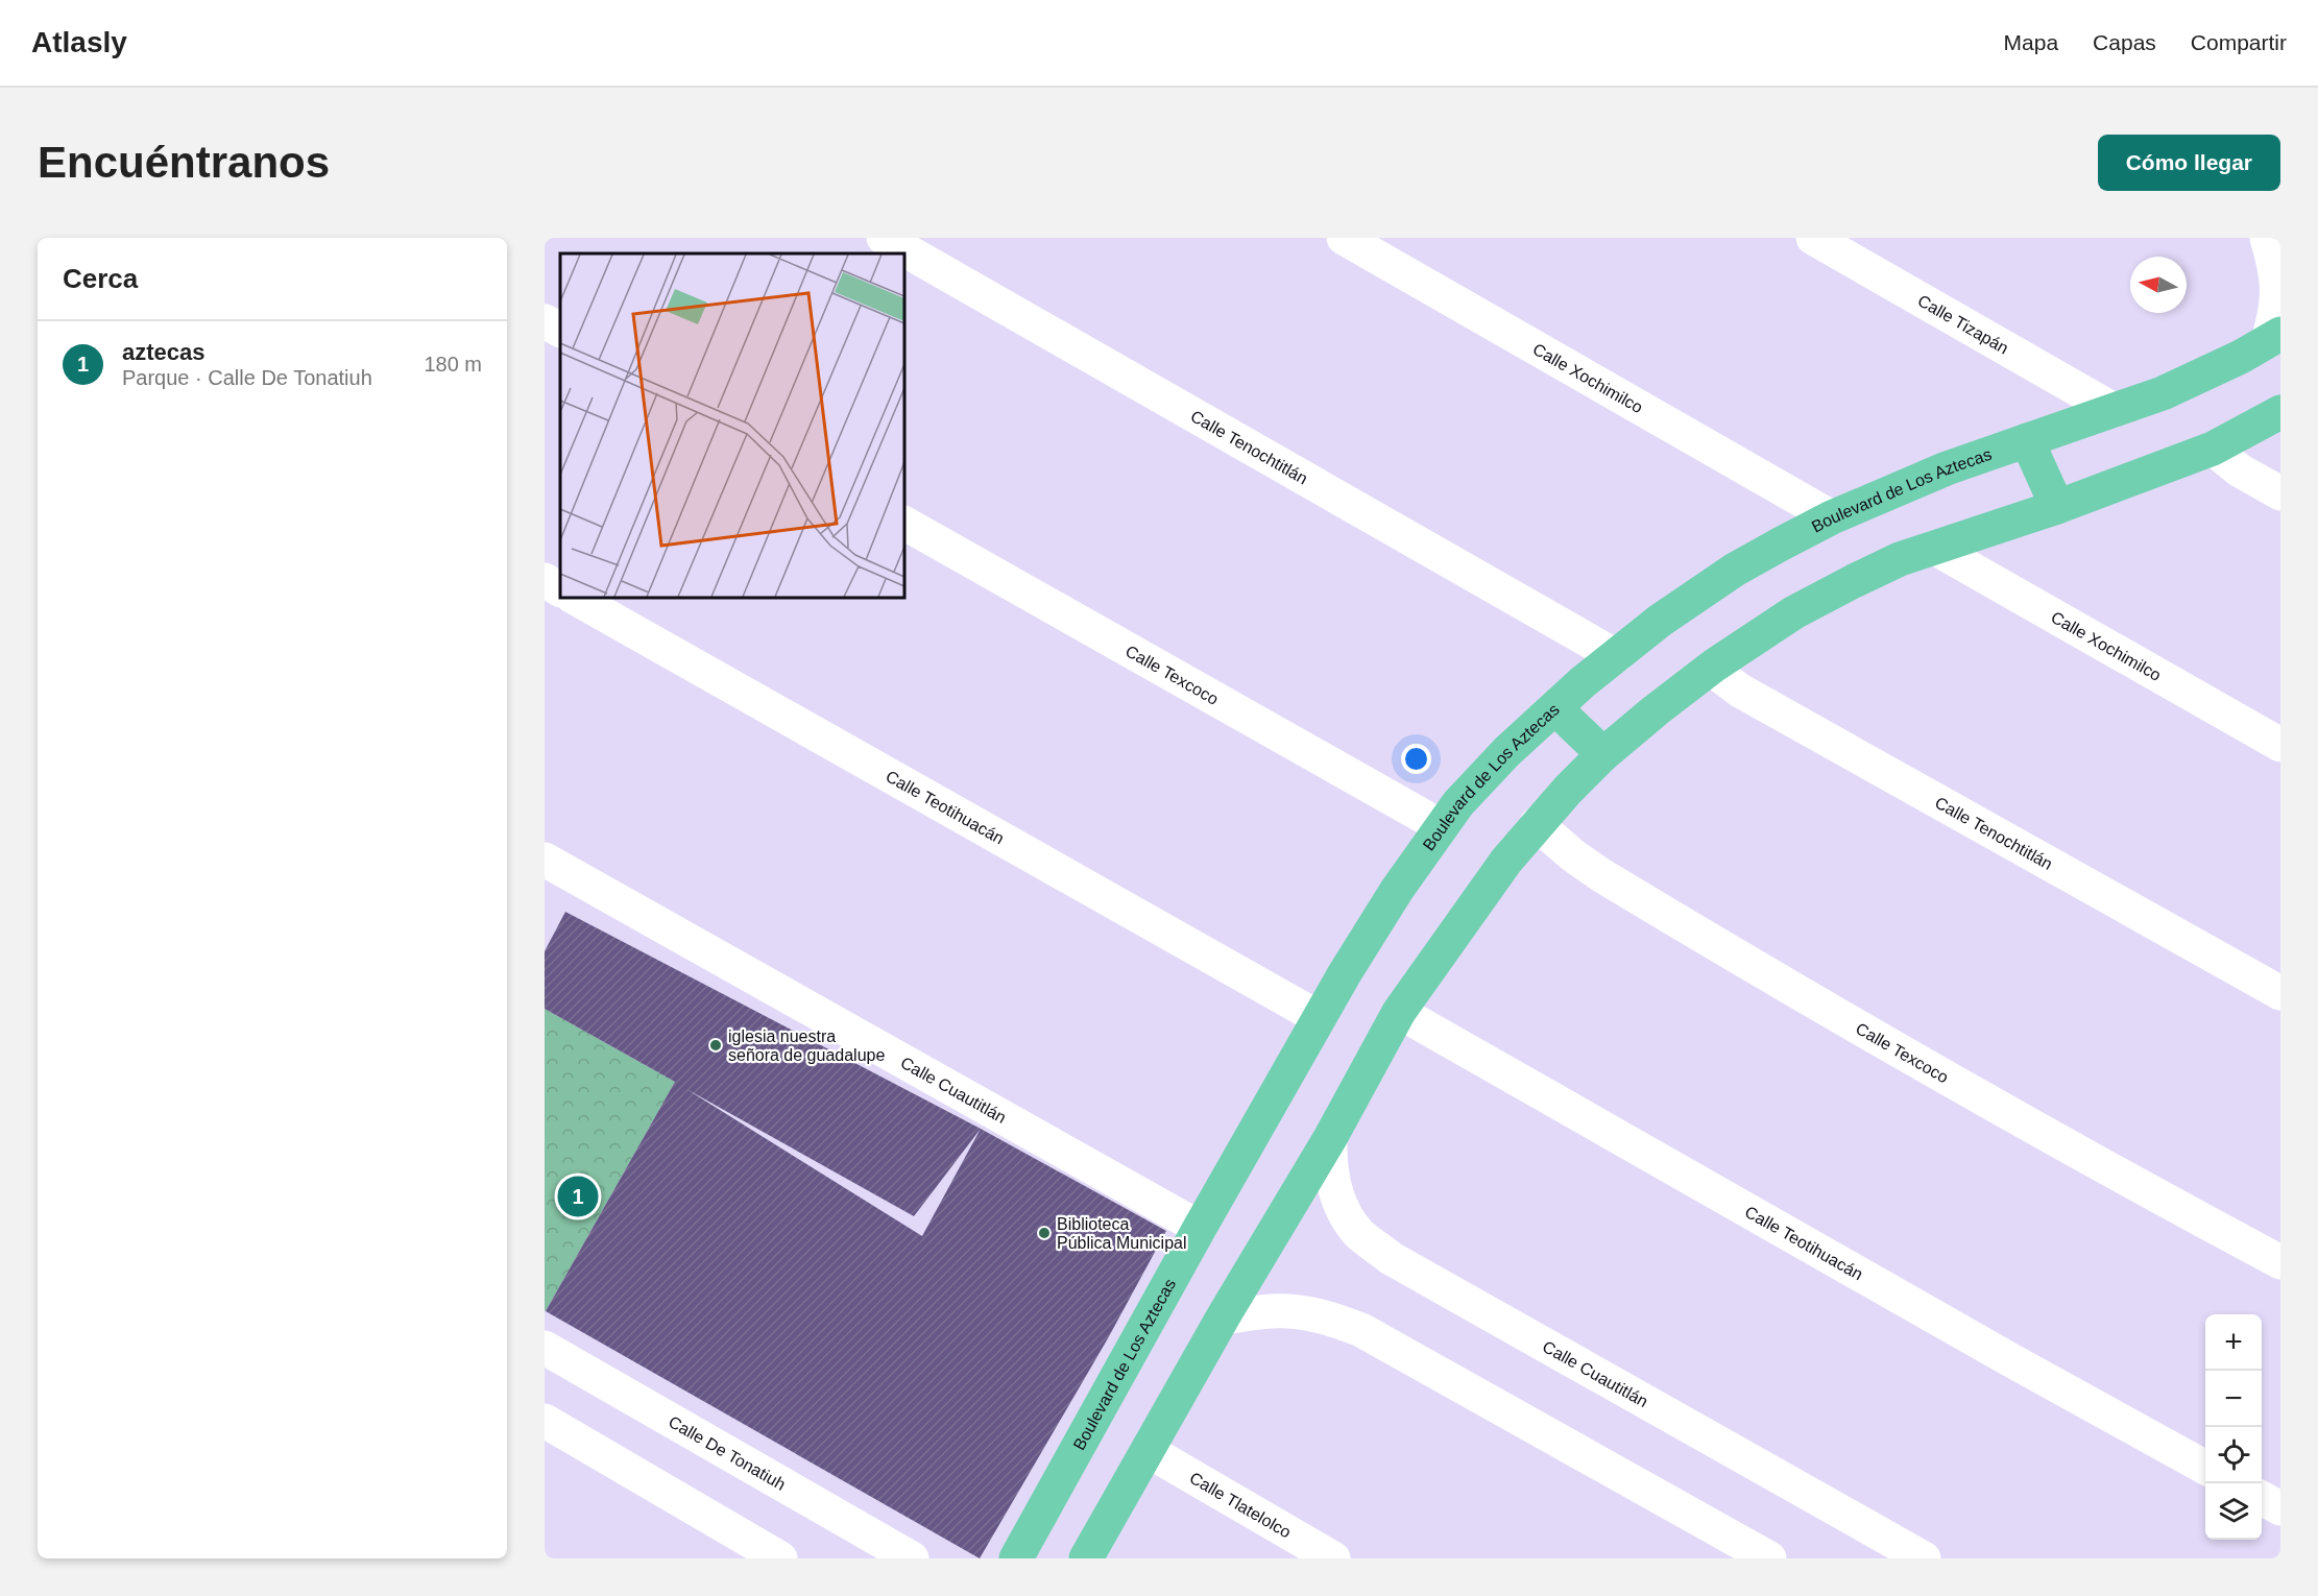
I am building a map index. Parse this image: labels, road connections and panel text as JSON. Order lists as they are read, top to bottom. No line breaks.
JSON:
{"streets":{"main road":["Boulevard de Los Aztecas"],"street":["Calle Tizapán","Calle Xochimilco","Calle Tenochtitlán","Calle Texcoco","Calle Teotihuacán","Calle Cuautitlán","Calle De Tonatiuh","Calle Tlatelolco"]},"crossings":[["Calle Tizapán","Boulevard de Los Aztecas"],["Calle Xochimilco","Boulevard de Los Aztecas"],["Calle Tenochtitlán","Boulevard de Los Aztecas"],["Boulevard de Los Aztecas","Calle Texcoco"],["Boulevard de Los Aztecas","Calle Teotihuacán"],["Boulevard de Los Aztecas","Calle Cuautitlán"]],"places":["iglesia nuestra señora de guadalupe","Biblioteca Pública Municipal"],"north":"left","page":{"header":"Atlasly","nav":["Mapa","Capas","Compartir"],"buttons":"Cómo llegar","title":"Encuéntranos","heading":"Cerca","list":[{"mark":"1","name":"aztecas","note":"Parque · Calle De Tonatiuh","value":"180 m"}],"pins":"1","map_buttons":["+","−"]}}
